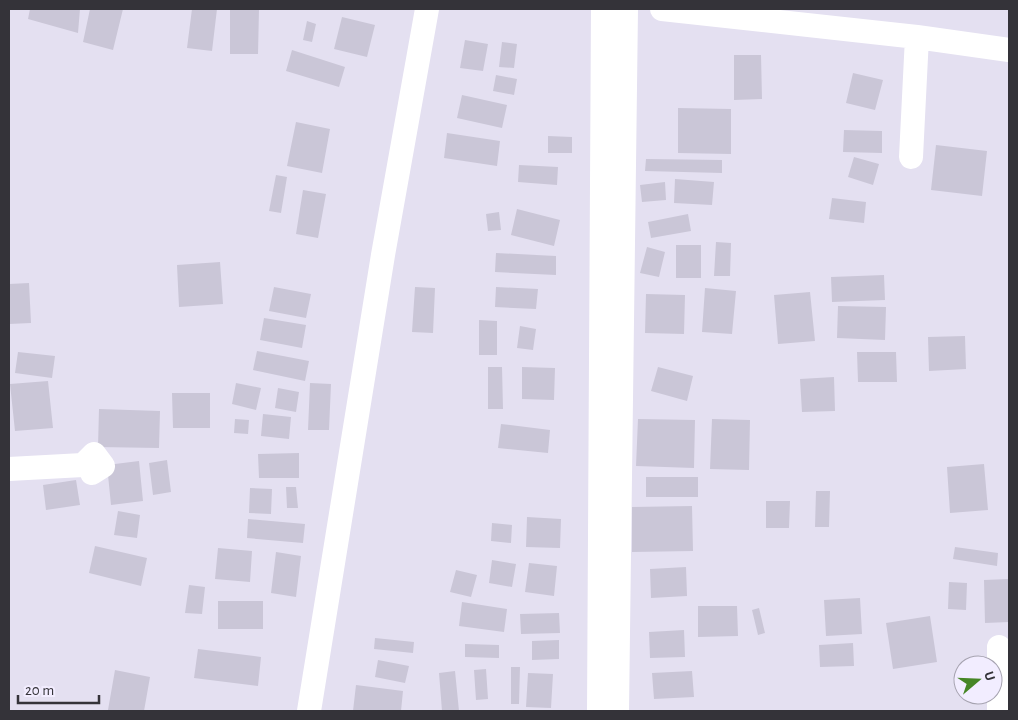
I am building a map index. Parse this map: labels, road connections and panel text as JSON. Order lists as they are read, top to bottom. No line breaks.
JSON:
{"scale_bar":"20 m","north":"right"}
